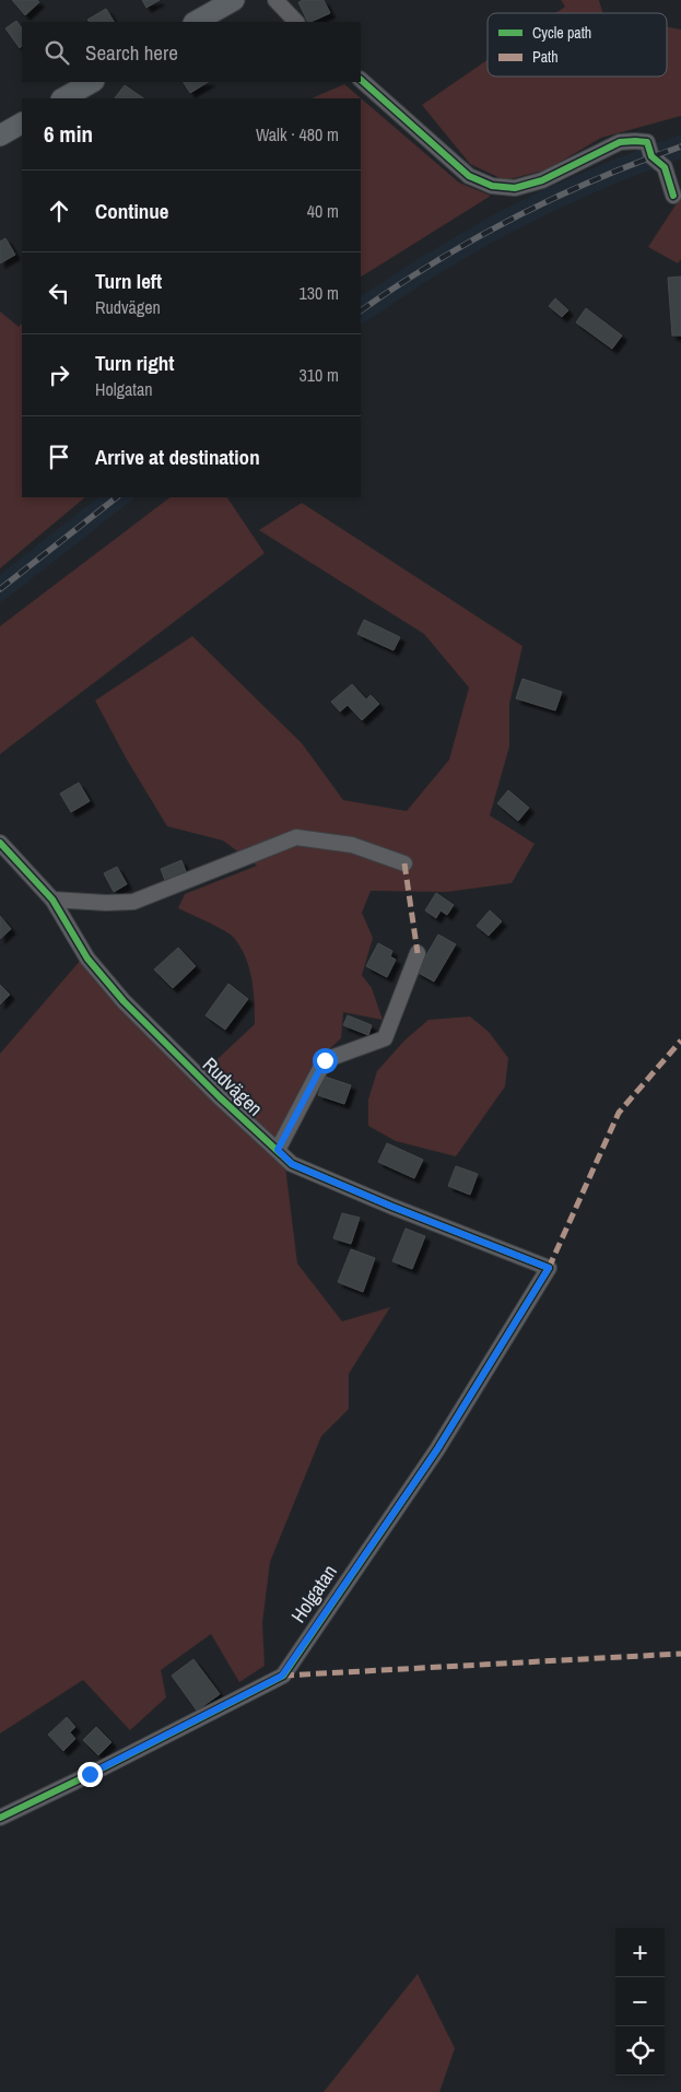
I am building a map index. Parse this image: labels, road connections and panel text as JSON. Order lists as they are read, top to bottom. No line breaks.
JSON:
{"streets":{"street":["Rudvägen","Holgatan"]},"crossings":[["Rudvägen","Holgatan"]],"legend":["Cycle path","Path"],"page":{"search":"Search here","heading":["6 min","Walk · 480 m"],"list":[["Continue","40 m"],["Turn left","Rudvägen","130 m"],["Turn right","Holgatan","310 m"],"Arrive at destination"],"map_buttons":["+","−"]}}
